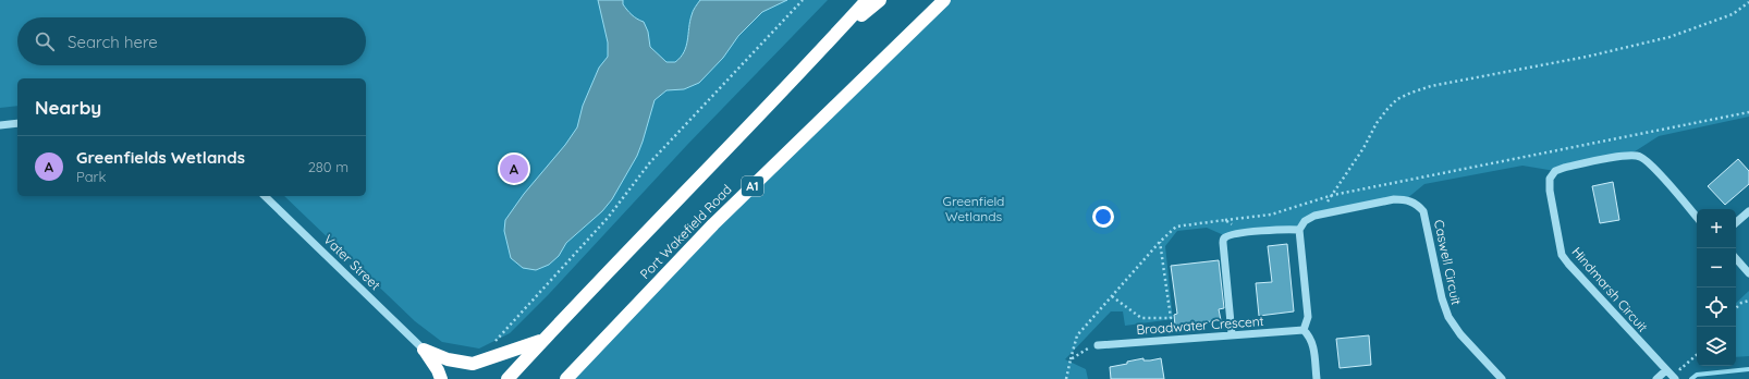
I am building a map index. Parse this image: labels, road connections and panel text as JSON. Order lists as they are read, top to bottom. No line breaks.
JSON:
{"streets":{"highway":["A1","Port Wakefield Road"],"street":["Vater Street","Caswell Circuit","Hindmarsh Circuit","Broadwater Crescent"]},"parks":["Greenfield Wetlands"],"page":{"search":"Search here","heading":"Nearby","list":[{"mark":"A","name":"Greenfields Wetlands","note":"Park","value":"280 m"}],"pins":"A","map_buttons":["+","−"]}}
